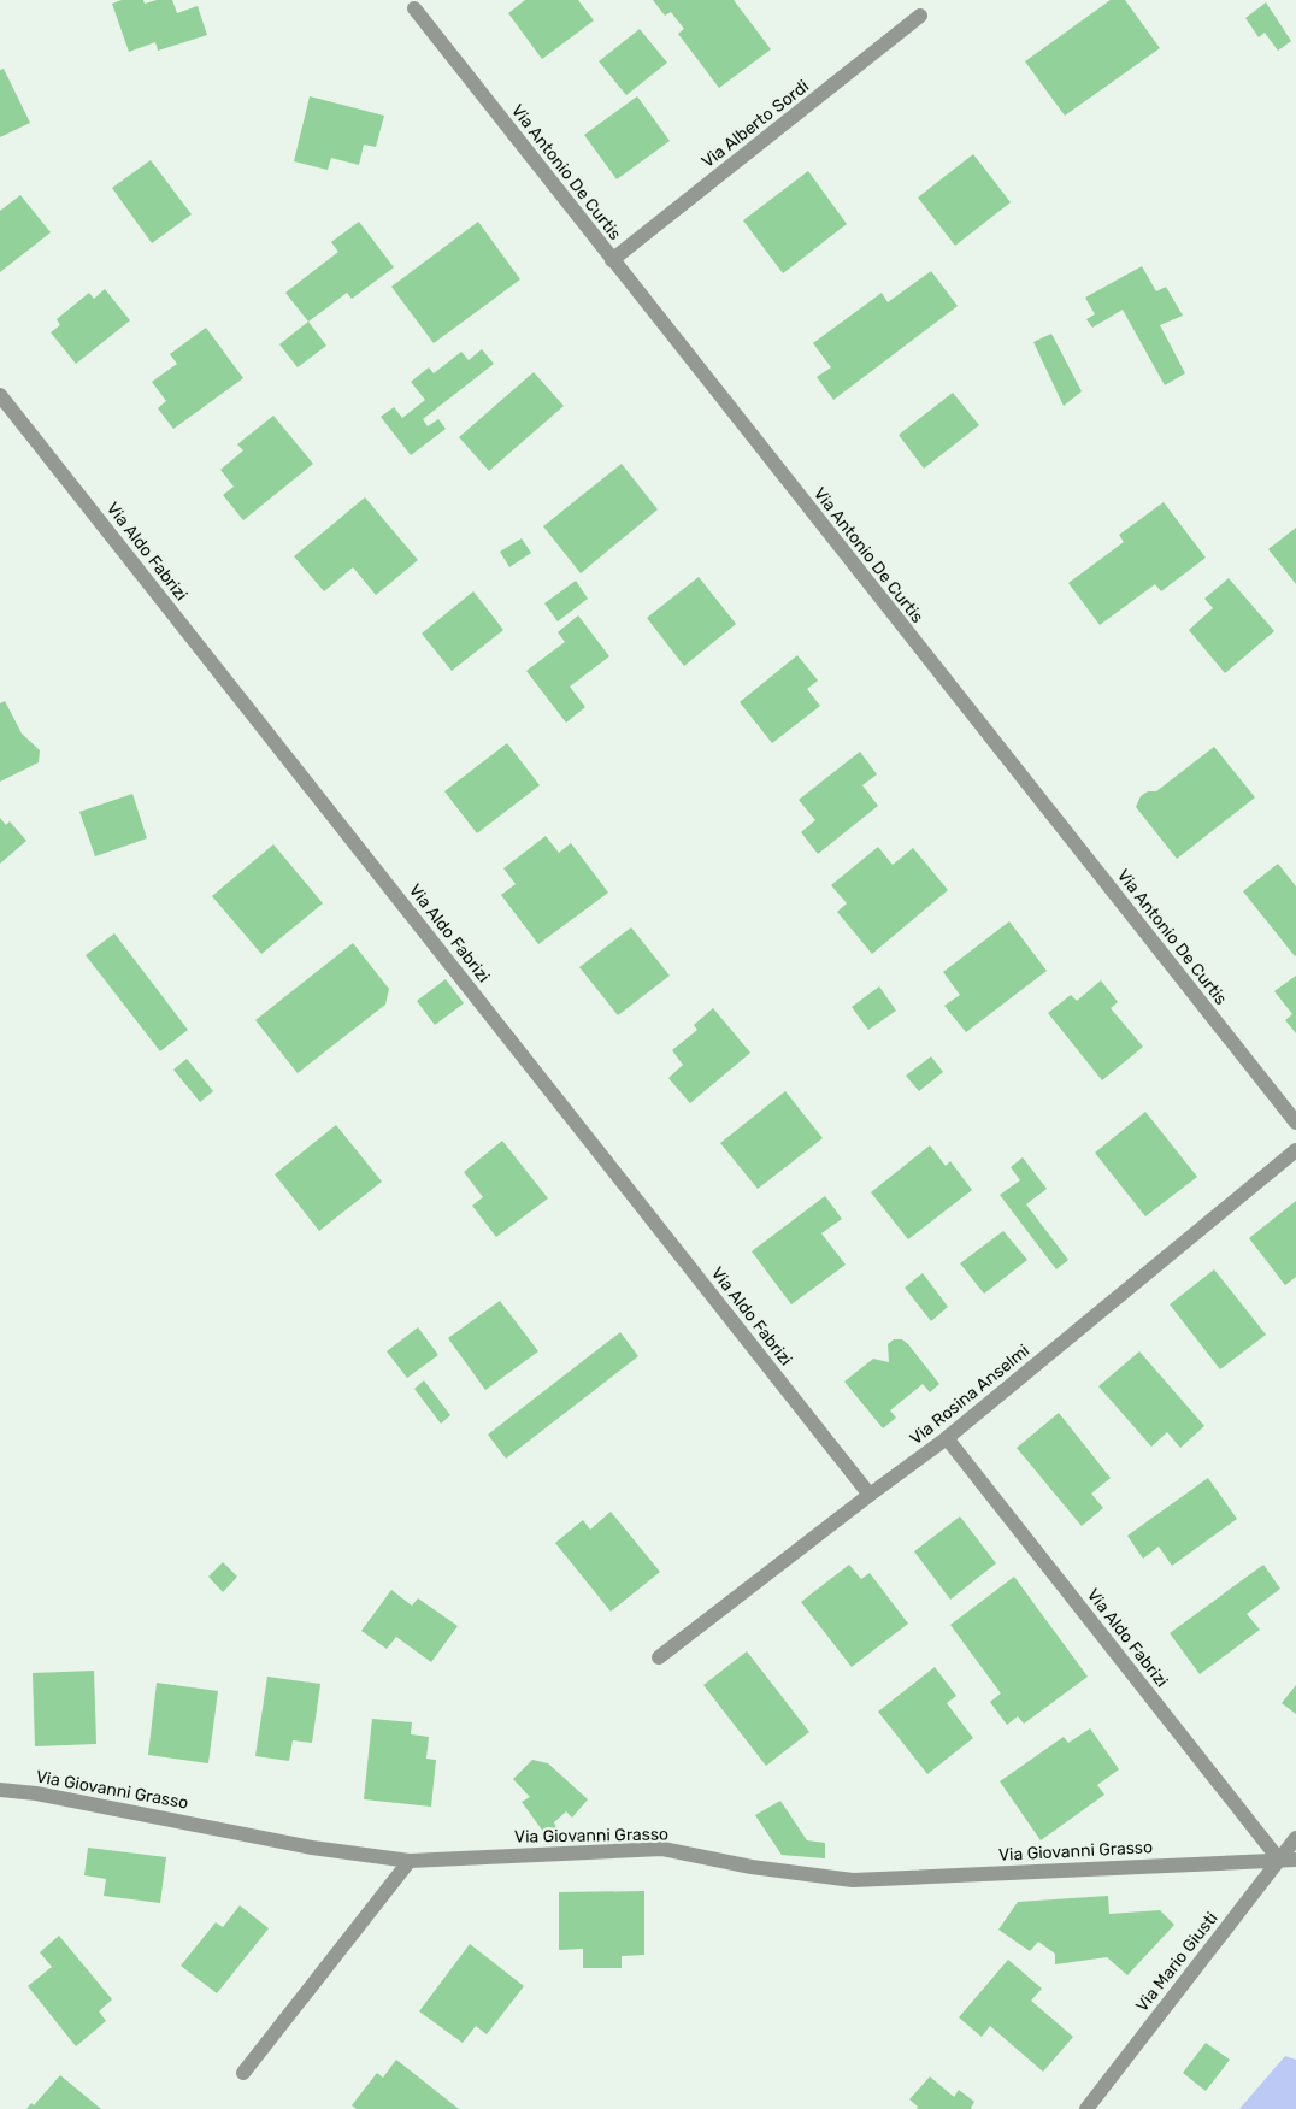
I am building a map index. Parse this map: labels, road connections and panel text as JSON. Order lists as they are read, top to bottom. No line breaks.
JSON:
{"streets":{"street":["Via Alberto Sordi","Via Antonio De Curtis","Via Aldo Fabrizi","Via Rosina Anselmi","Via Giovanni Grasso","Via Mario Giusti"]},"crossings":[["Via Alberto Sordi","Via Antonio De Curtis"],["Via Aldo Fabrizi","Via Rosina Anselmi"],["Via Aldo Fabrizi","Via Giovanni Grasso"],["Via Aldo Fabrizi","Via Mario Giusti"],["Via Giovanni Grasso","Via Mario Giusti"]]}
